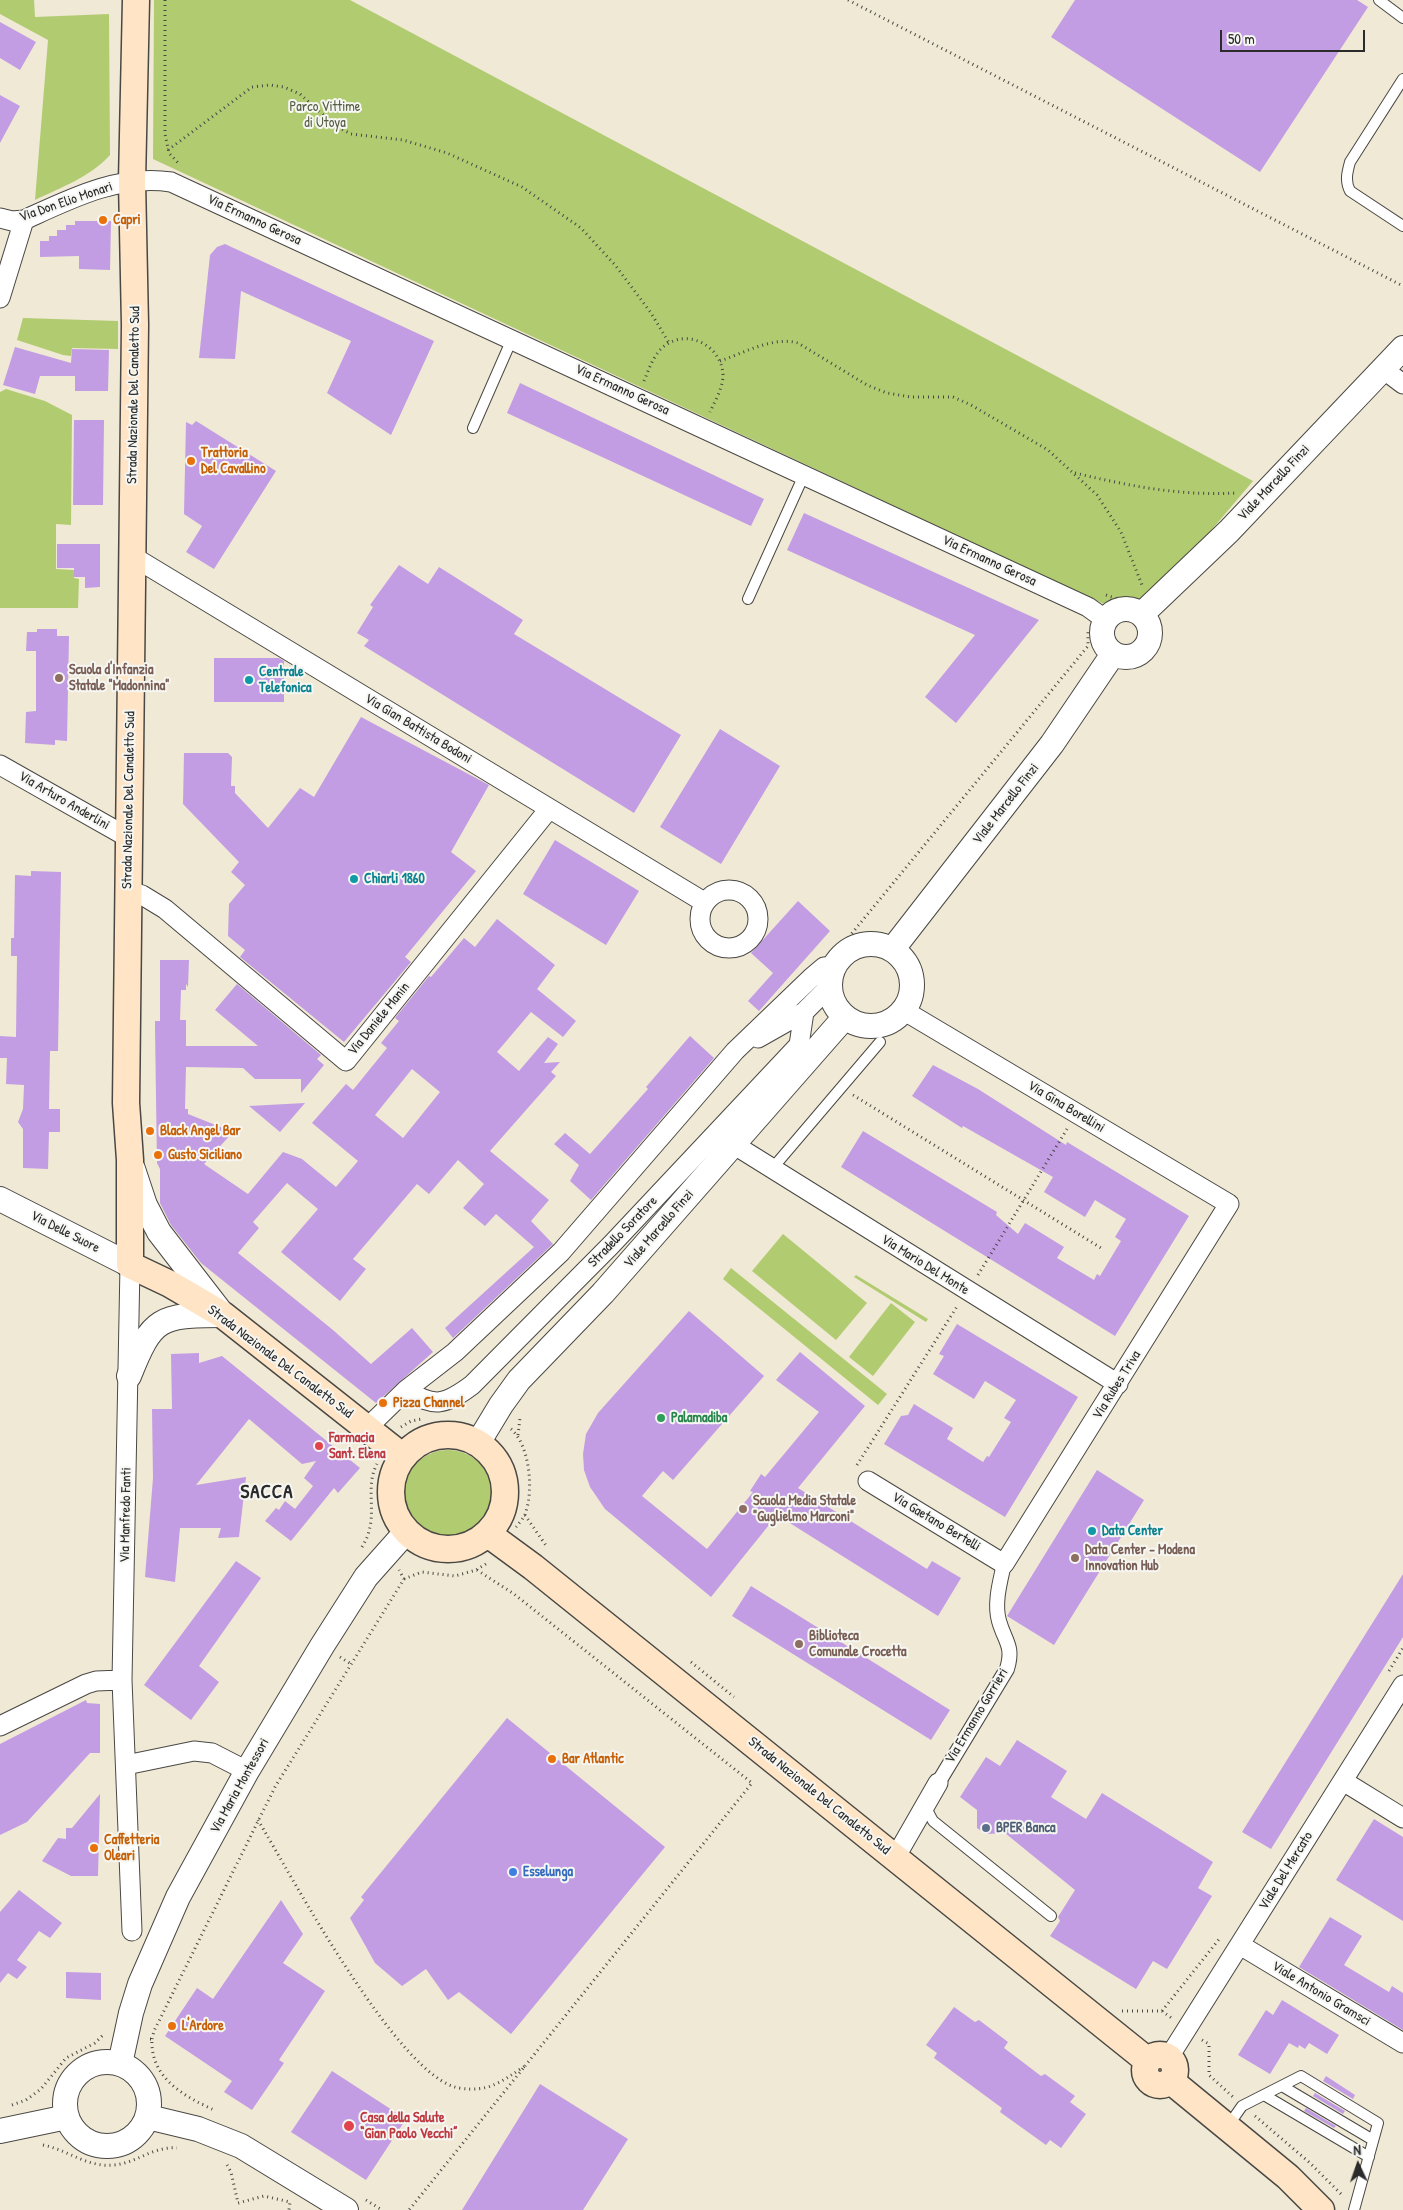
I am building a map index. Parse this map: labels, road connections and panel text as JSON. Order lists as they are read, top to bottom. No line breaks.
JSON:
{"streets":{"main road":["Strada Nazionale Del Canaletto Sud"],"street":["Via Don Elio Monari","Via Ermanno Gerosa","Viale Marcello Finzi","Via Gian Battista Bodoni","Via Arturo Anderlini","Via Daniele Manin","Via Gina Borellini","Via Delle Suore","Stradello Soratore","Via Mario Del Monte","Via Rubes Triva","Via Manfredo Fanti","Via Gaetano Bertelli","Via Ermanno Gorrieri","Via Maria Montessori","Viale Del Mercato","Viale Antonio Gramsci"]},"crossings":[["Via Don Elio Monari","Via Ermanno Gerosa"],["Via Don Elio Monari","Strada Nazionale Del Canaletto Sud"],["Via Ermanno Gerosa","Strada Nazionale Del Canaletto Sud"],["Strada Nazionale Del Canaletto Sud","Viale Marcello Finzi"],["Strada Nazionale Del Canaletto Sud","Via Gian Battista Bodoni"],["Strada Nazionale Del Canaletto Sud","Via Arturo Anderlini"],["Strada Nazionale Del Canaletto Sud","Via Daniele Manin"],["Strada Nazionale Del Canaletto Sud","Via Delle Suore"],["Strada Nazionale Del Canaletto Sud","Via Manfredo Fanti"],["Strada Nazionale Del Canaletto Sud","Via Ermanno Gorrieri"],["Strada Nazionale Del Canaletto Sud","Via Maria Montessori"],["Strada Nazionale Del Canaletto Sud","Viale Del Mercato"],["Viale Marcello Finzi","Via Gina Borellini"],["Viale Marcello Finzi","Via Mario Del Monte"],["Viale Marcello Finzi","Via Maria Montessori"],["Via Gian Battista Bodoni","Via Daniele Manin"],["Via Gina Borellini","Via Rubes Triva"],["Via Delle Suore","Via Manfredo Fanti"],["Via Mario Del Monte","Via Rubes Triva"],["Via Rubes Triva","Via Gaetano Bertelli"],["Via Rubes Triva","Via Ermanno Gorrieri"],["Via Gaetano Bertelli","Via Ermanno Gorrieri"],["Viale Del Mercato","Viale Antonio Gramsci"]],"districts":["SACCA"],"parks":["Parco Vittime di Utoya"],"places":["Capri","Trattoria Del Cavallino","Scuola d'Infanzia Statale \"Madonnina\"","Centrale Telefonica","Chiarli 1860","Black Angel Bar","Gusto Siciliano","Pizza Channel","Palamadiba","Farmacia Sant. Elena","Scuola Media Statale \"Guglielmo Marconi\"","Data Center","Data Center - Modena Innovation Hub","Biblioteca Comunale Crocetta","Bar Atlantic","BPER Banca","Caffetteria Oleari","Esselunga","L'Ardore","Casa della Salute “Gian Paolo Vecchi”"],"scale_bar":"50 m","north":"top"}
